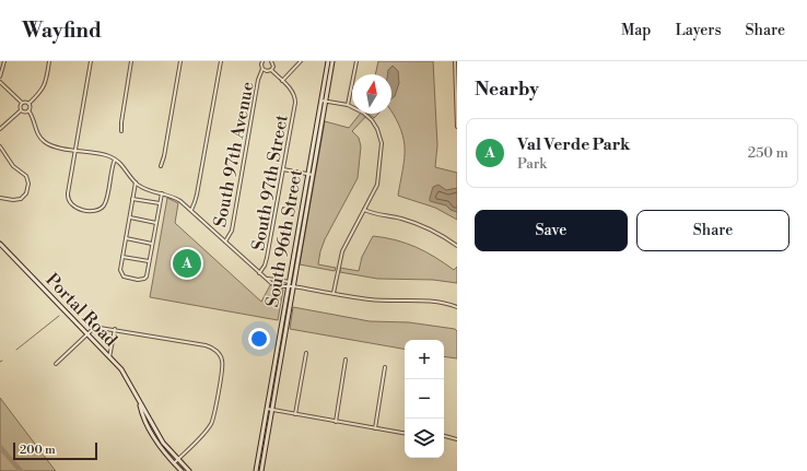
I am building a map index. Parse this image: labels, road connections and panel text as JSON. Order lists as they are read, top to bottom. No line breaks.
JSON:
{"streets":{"main road":["South 96th Street","Portal Road"],"street":["South 97th Avenue","South 97th Street"]},"scale_bar":"200 m","north":"top","page":{"header":"Wayfind","nav":["Map","Layers","Share"],"heading":"Nearby","list":[{"mark":"A","name":"Val Verde Park","note":"Park","value":"250 m"}],"buttons":["Save","Share"],"pins":"A","map_buttons":["+","−"],"scale":"200 m"}}
